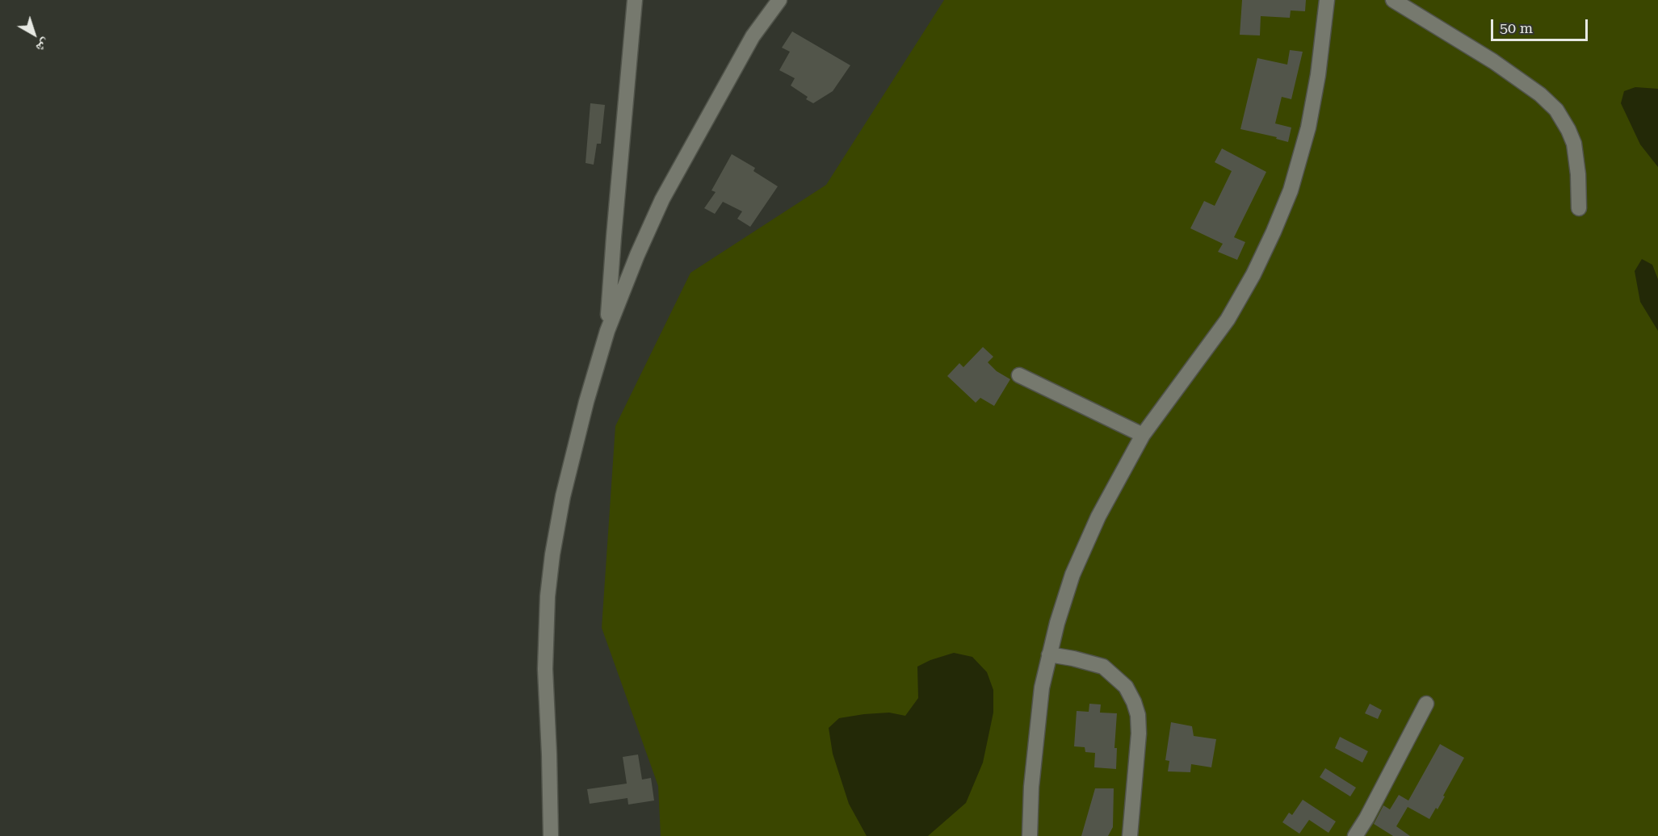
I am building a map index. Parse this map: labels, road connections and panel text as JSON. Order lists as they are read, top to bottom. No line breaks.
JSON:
{"scale_bar":"50 m","north":"bottom right"}
